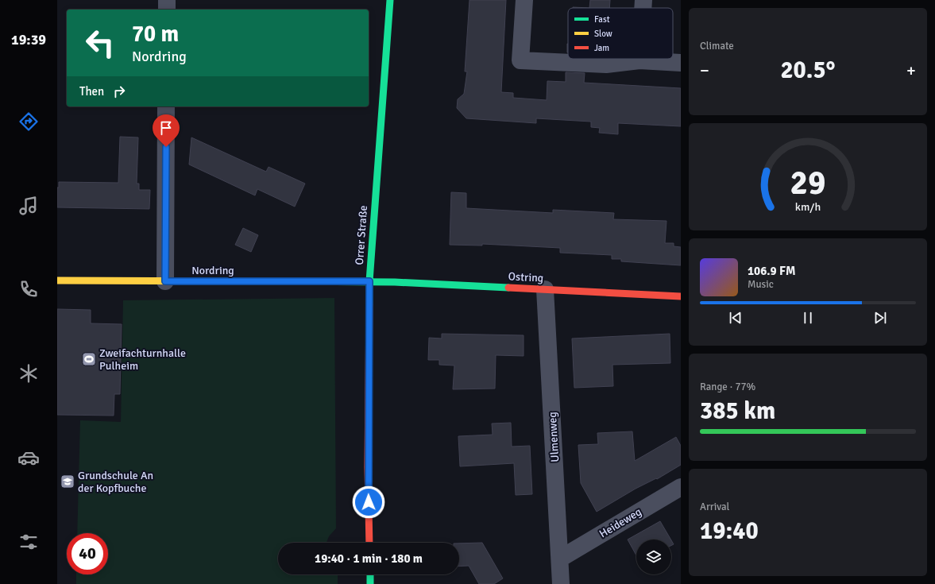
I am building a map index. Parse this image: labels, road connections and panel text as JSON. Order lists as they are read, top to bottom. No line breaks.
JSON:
{"streets":{"street":["Orrer Straße","Nordring","Ostring","Ulmenweg","Heideweg"]},"crossings":[["Orrer Straße","Nordring"],["Orrer Straße","Ostring"],["Nordring","Ostring"],["Ostring","Ulmenweg"],["Ulmenweg","Heideweg"]],"places":{"sports":["Zweifachturnhalle Pulheim"],"school or university":["Grundschule An der Kopfbuche"]},"legend":["Fast","Slow","Jam"],"page":{"tabs":"19:39","tile":["Climate",["Range · 77%","385 km"],["Arrival","19:40"]],"turn":["70 m","Nordring"],"heat":["−","20.5°","+"],"then":"Then","song":["106.9 FM","Music"],"limit":"40","trip":"19:40 · 1 min · 180 m","gauge":["29","km/h"]}}
